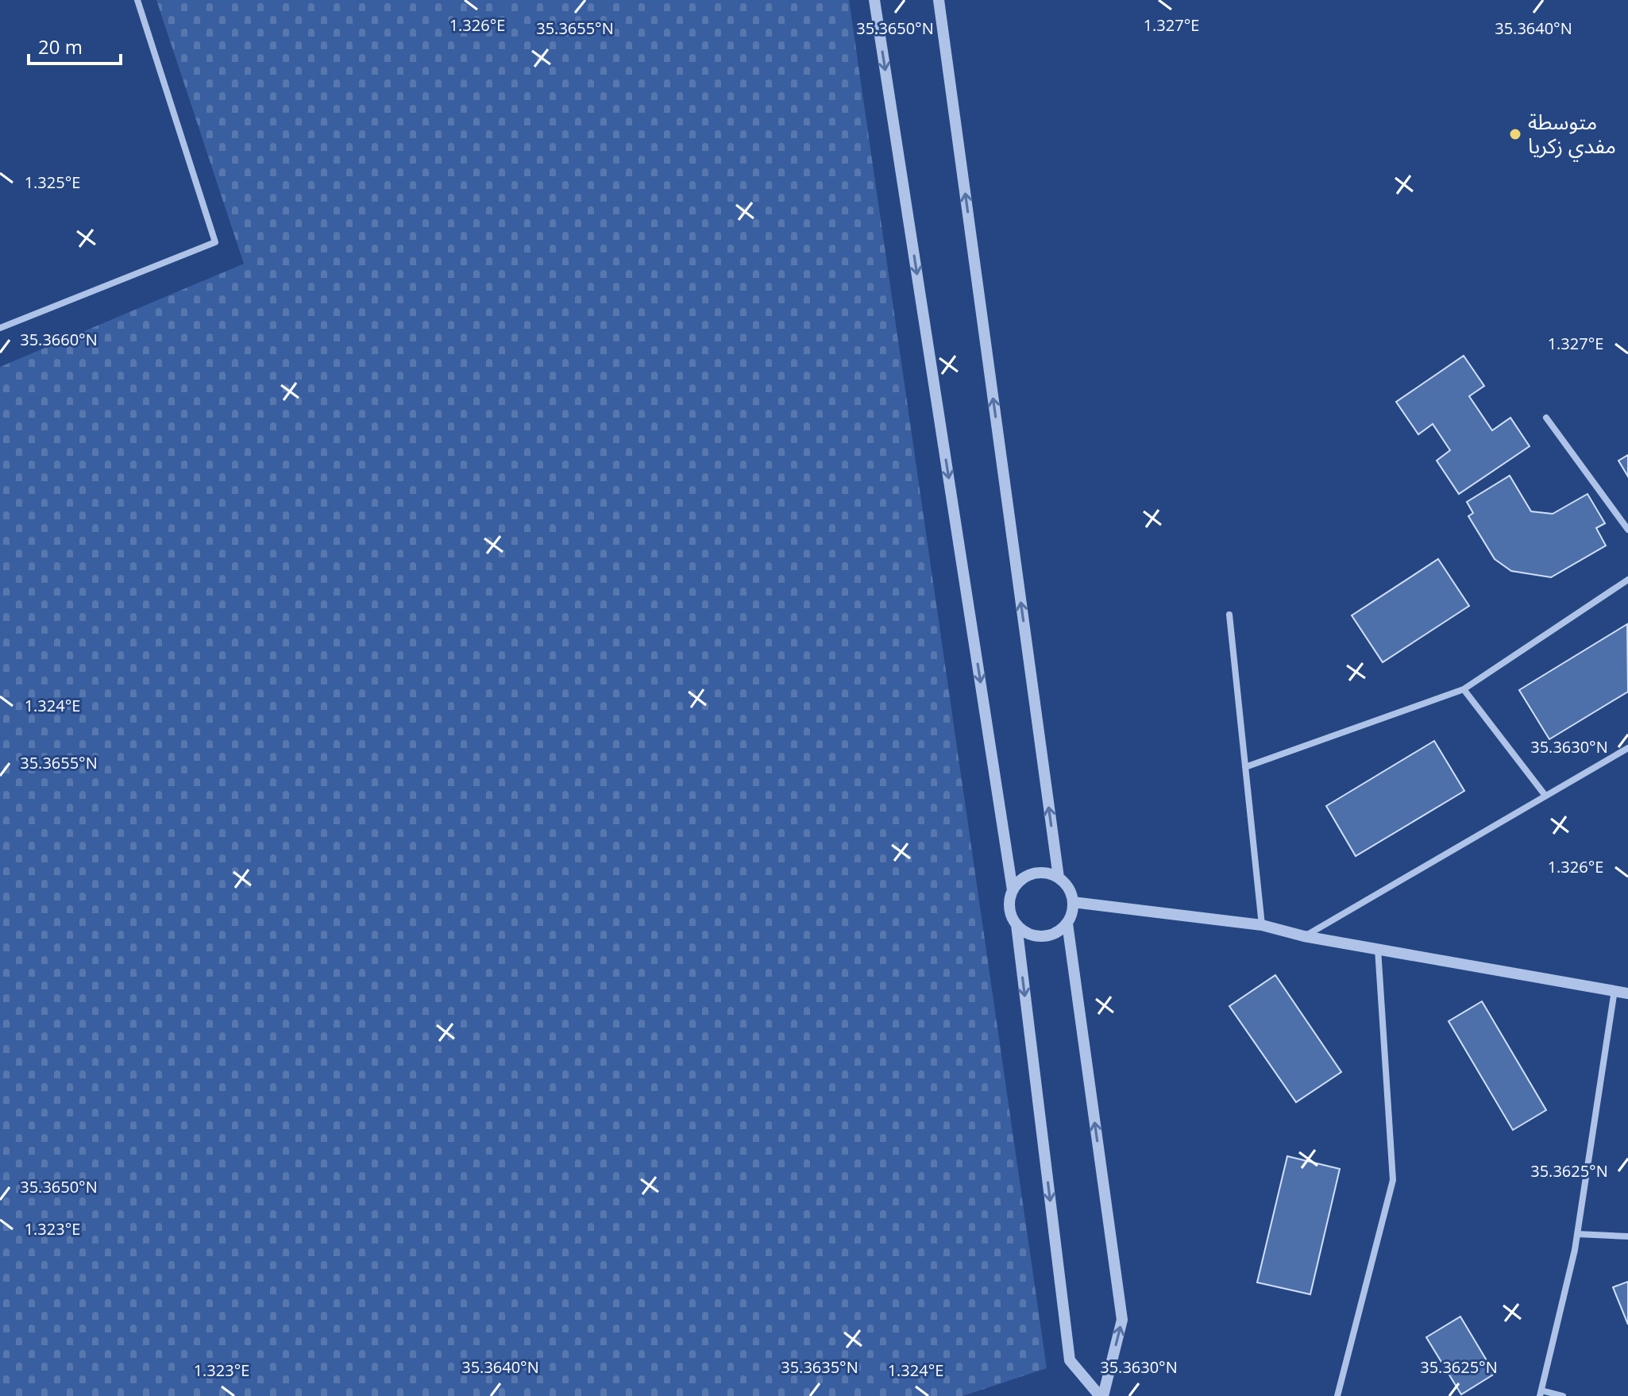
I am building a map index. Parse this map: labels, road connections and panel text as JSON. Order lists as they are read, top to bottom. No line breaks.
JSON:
{"places":["متوسطة مفدي زكريا"],"scale_bar":"20 m","coordinates":["1.326°E","1.327°E","35.3655°N","35.3650°N","35.3640°N","1.325°E","35.3660°N","1.324°E","35.3630°N","35.3625°N","1.323°E","35.3635°N"]}
